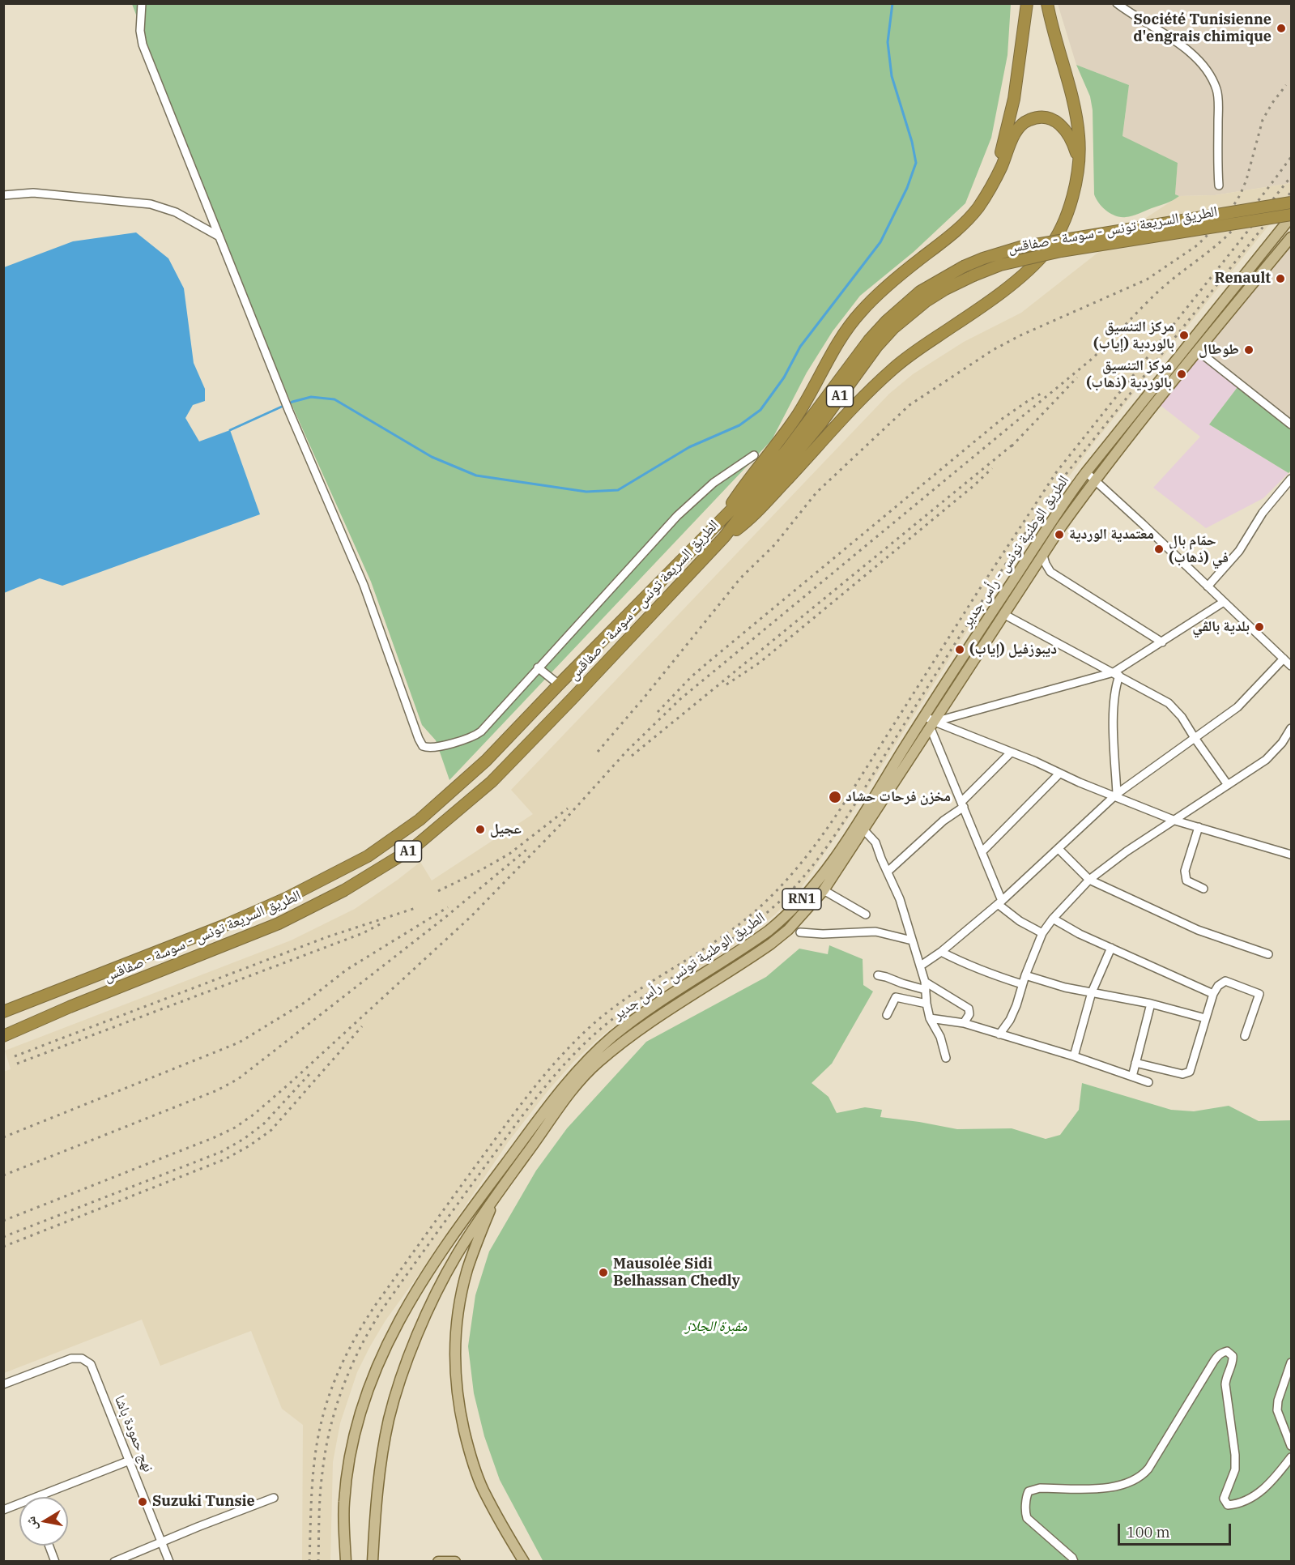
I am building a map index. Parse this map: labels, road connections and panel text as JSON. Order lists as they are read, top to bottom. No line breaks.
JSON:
{"streets":{"highway":["الطريق السريعة تونس - سوسة - صفاقس","A1"],"main road":["الطريق الوطنية تونس - رأس جدير","RN1"],"street":["نهج حمودة باشا"]},"crossings":[["الطريق السريعة تونس - سوسة - صفاقس","الطريق الوطنية تونس - رأس جدير"]],"parks":["مقبرة الجلاز"],"places":["Société Tunisienne d'engrais chimique","Renault","مركز التنسيق بالوردية (إياب)","طوطال","مركز التنسيق بالوردية (ذهاب)","معتمدية الوردية","حمّام بال في (ذهاب)","بلدية بالڤي","ديبوزفيل (إياب)","مخزن فرحات حشاد","عجيل","Mausolée Sidi Belhassan Chedly","Suzuki Tunsie"],"scale_bar":"100 m","north":"left"}
